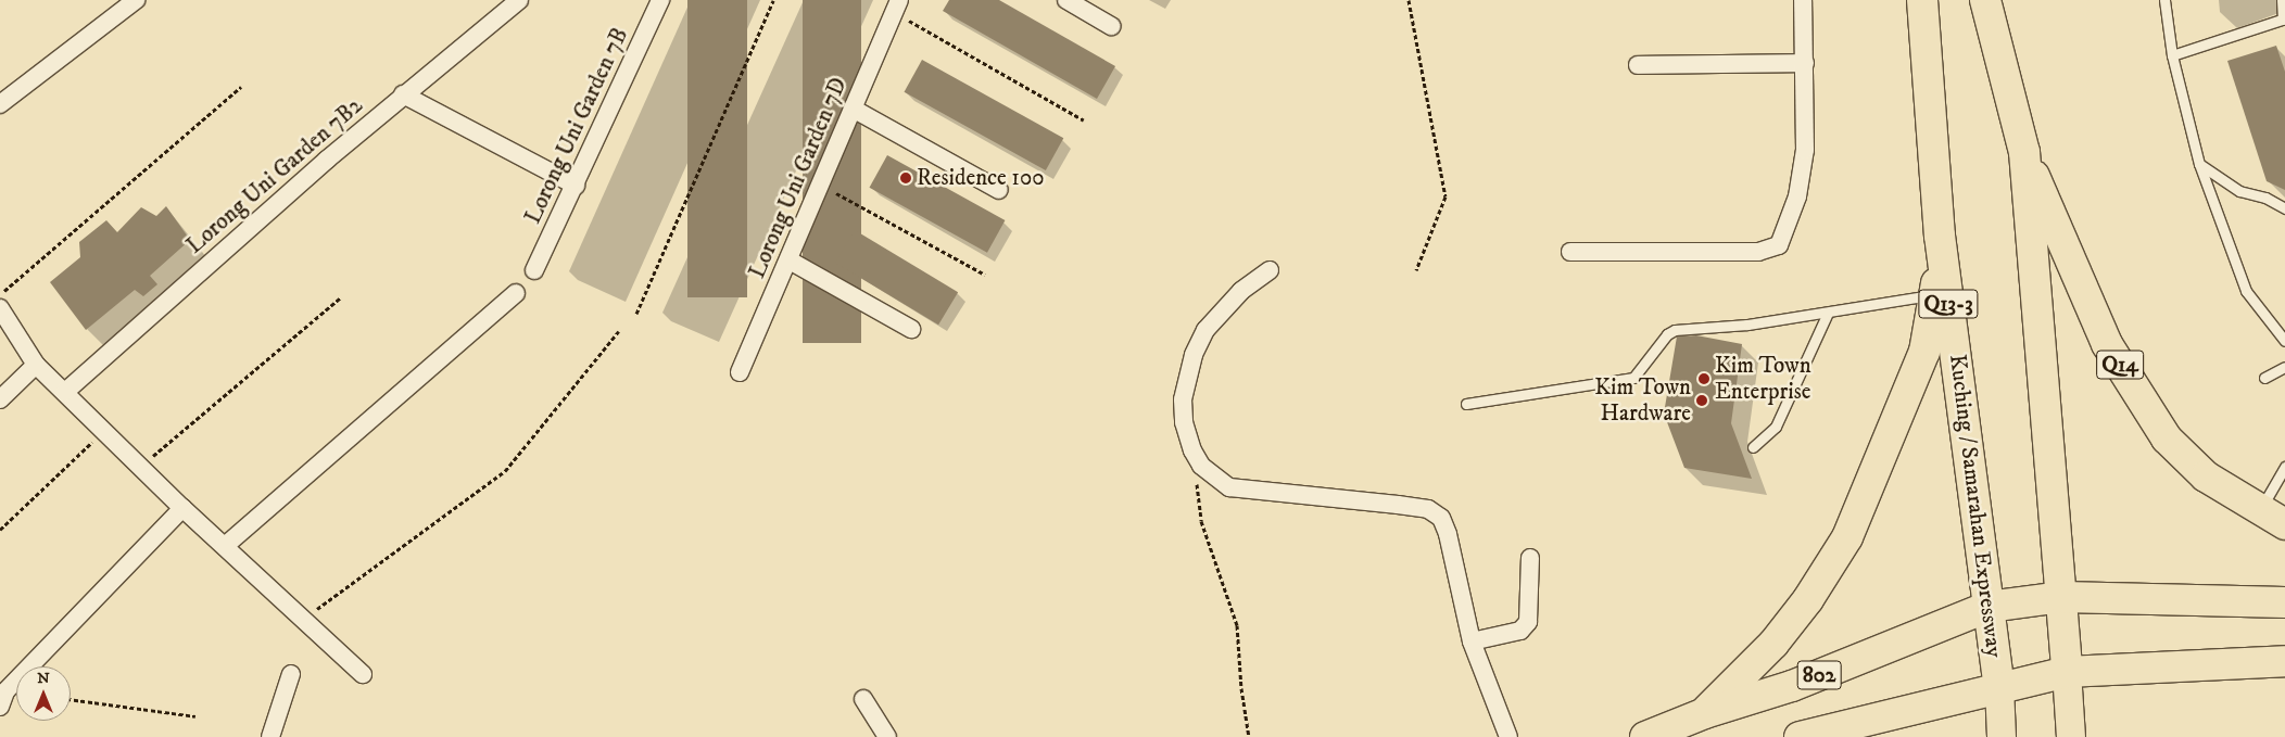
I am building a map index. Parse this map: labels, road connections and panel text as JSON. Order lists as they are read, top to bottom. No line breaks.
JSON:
{"streets":{"highway":["Q13-3","Q14","Kuching / Samarahan Expressway","802"],"street":["Lorong Uni Garden 7B","Lorong Uni Garden 7B2","Lorong Uni Garden 7D"]},"crossings":[["Q13-3","Kuching / Samarahan Expressway"],["Q13-3","802"],["Kuching / Samarahan Expressway","802"]],"places":["Residence 100","Kim Town Enterprise","Kim Town Hardware"],"north":"top"}
